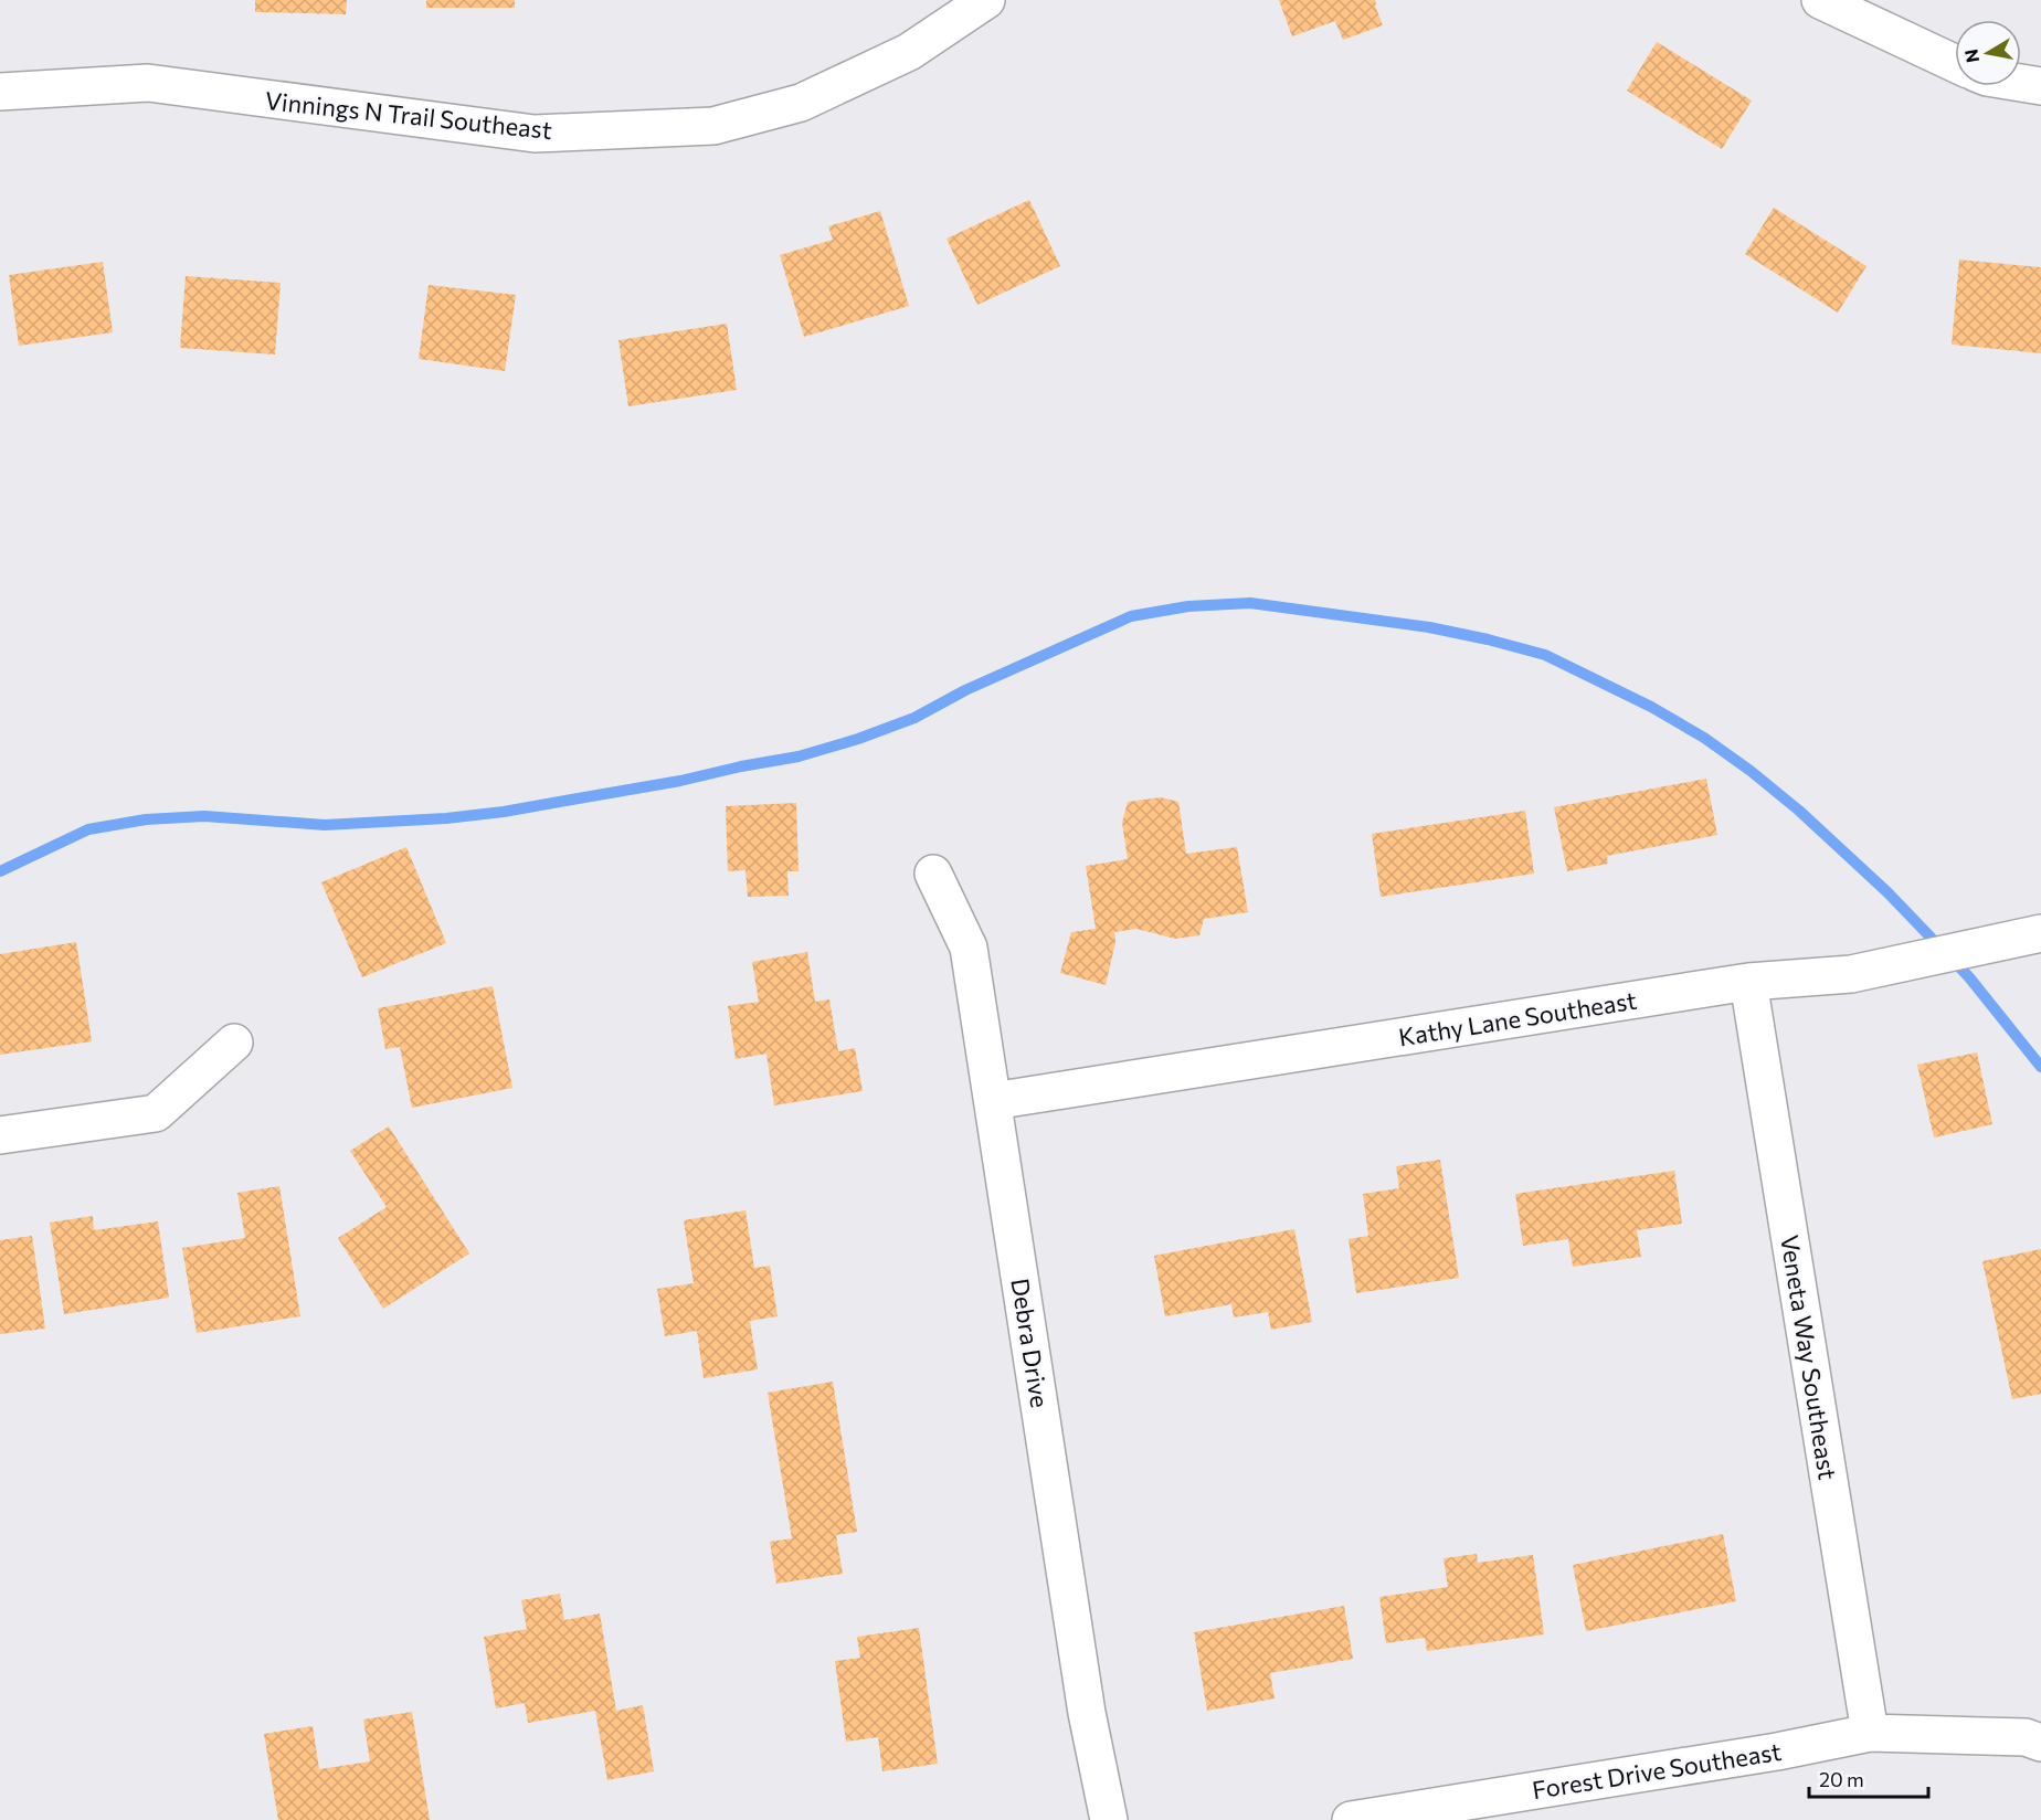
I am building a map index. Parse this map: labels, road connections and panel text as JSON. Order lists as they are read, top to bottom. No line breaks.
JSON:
{"streets":{"street":["Vinnings N Trail Southeast","Kathy Lane Southeast","Debra Drive","Veneta Way Southeast","Forest Drive Southeast"]},"crossings":[["Kathy Lane Southeast","Debra Drive"],["Kathy Lane Southeast","Veneta Way Southeast"],["Veneta Way Southeast","Forest Drive Southeast"]],"scale_bar":"20 m","north":"left"}
